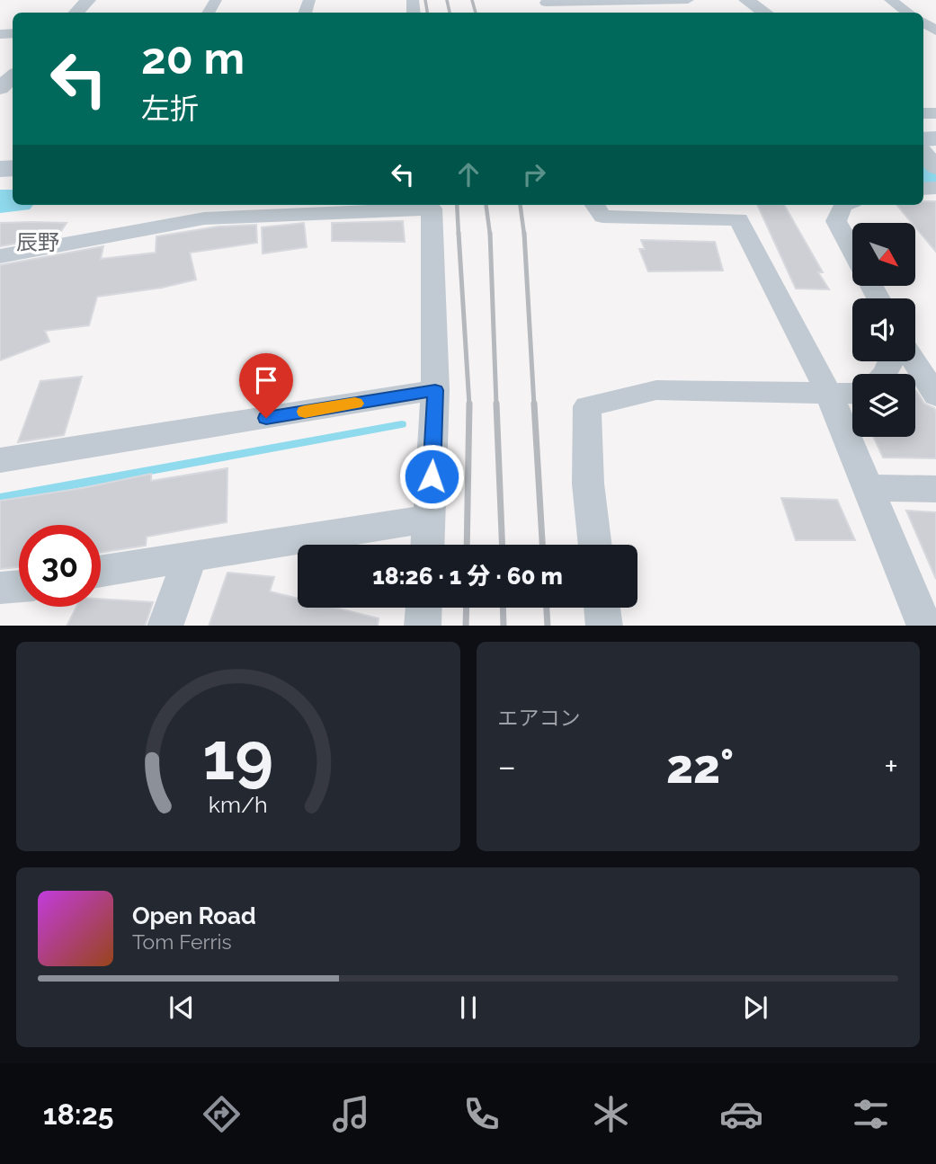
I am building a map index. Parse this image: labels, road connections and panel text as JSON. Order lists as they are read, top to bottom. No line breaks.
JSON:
{"districts":["辰野"],"north":"bottom right","page":{"turn":["20 m","左折"],"limit":"30","trip":"18:26 · 1 分 · 60 m","tile":"エアコン","heat":["−","22°","+"],"song":["Open Road","Tom Ferris"],"tabs":"18:25","gauge":["19","km/h"]}}
